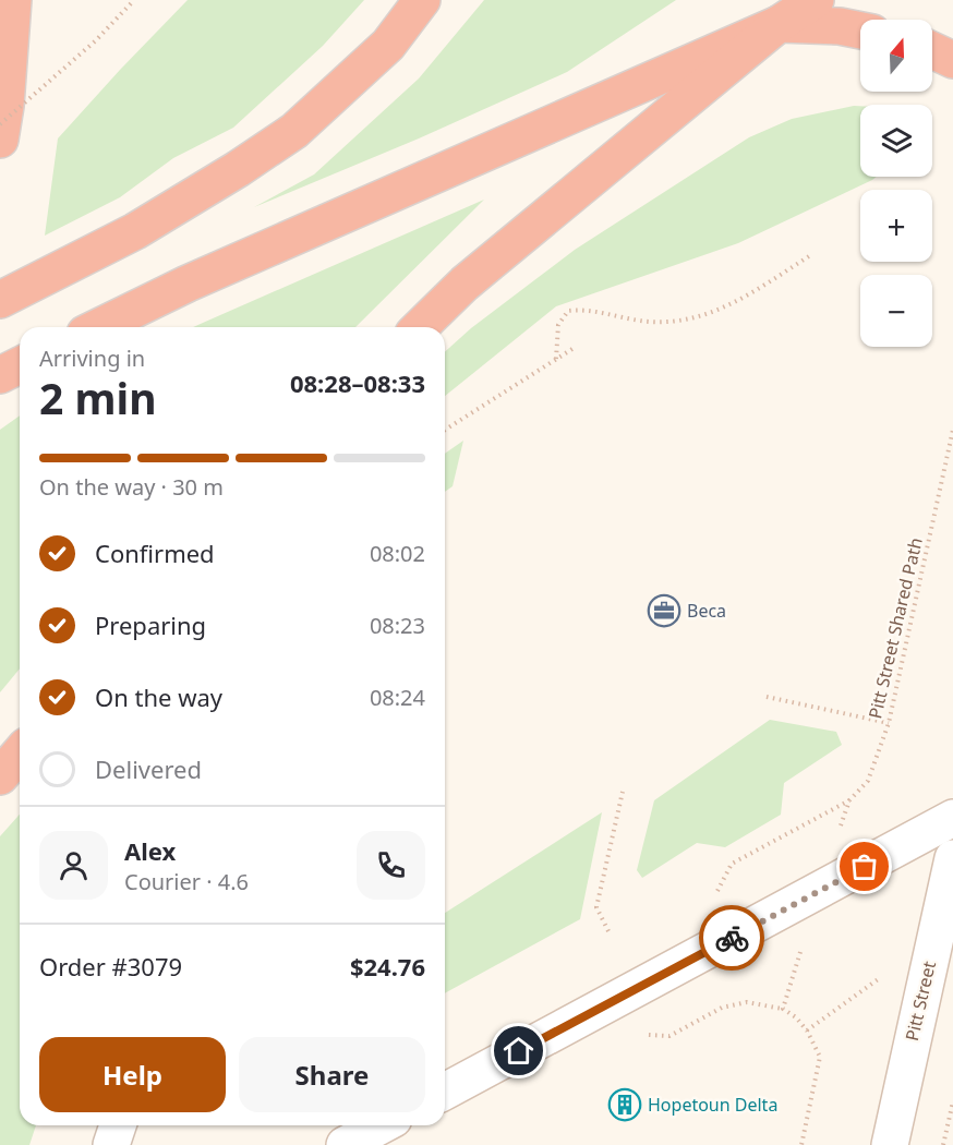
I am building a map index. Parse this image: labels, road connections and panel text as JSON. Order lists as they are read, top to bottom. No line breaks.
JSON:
{"streets":{"main road":["Pitt Street"],"path":["Pitt Street Shared Path"]},"places":{"office":["Beca"],"building":["Hopetoun Delta"]},"north":"top","page":{"map_buttons":["+","−"],"heading":["2 min","Arriving in","08:28–08:33"],"panel":["Alex","Courier · 4.6","Order #3079","$24.76"],"bar":"On the way · 30 m","list":[["Confirmed","08:02"],["Preparing","08:23"],["On the way","08:24"],"Delivered"],"buttons":["Help","Share"]}}
